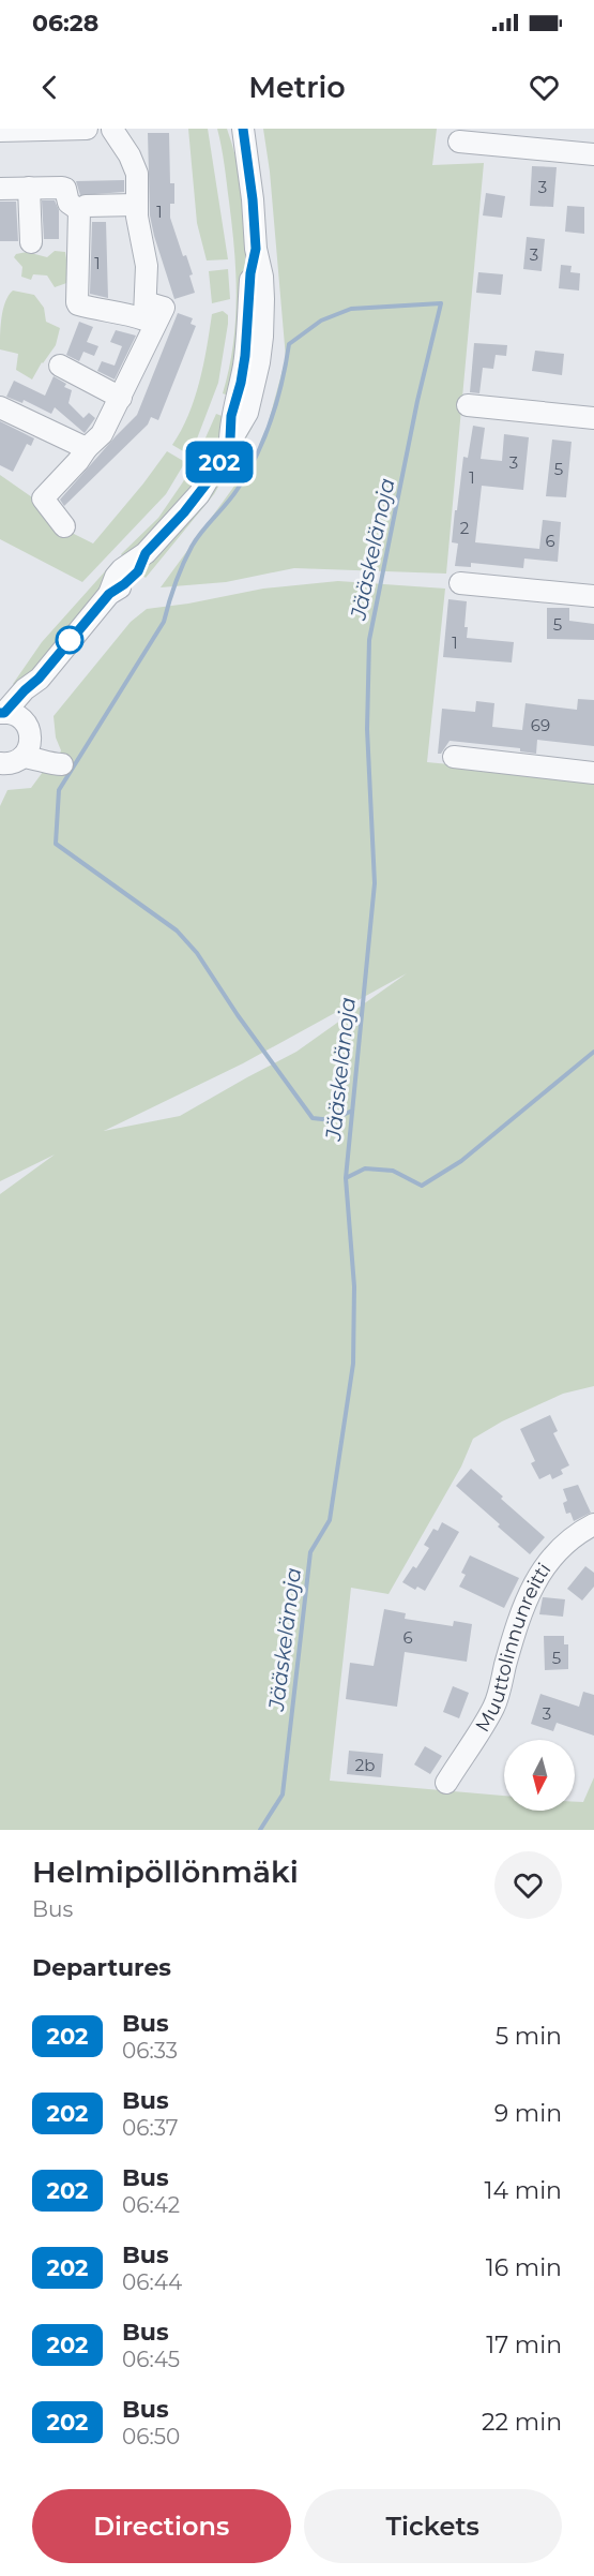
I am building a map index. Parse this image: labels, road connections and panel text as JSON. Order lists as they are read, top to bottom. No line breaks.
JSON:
{"streets":{"street":["Muuttolinnunreitti"]},"water":["Jääskelänoja"],"lines":["bus line 202"],"house_numbers":["3","1","3","1","3","5","1","2","6","5","1","69","6","5","3","2b"],"north":"bottom","page":{"status":"06:28","header":"Metrio","on_map":"202","heading":[["Helmipöllönmäki","Bus"],"Departures"],"list":[{"mark":"202","name":"Bus","note":"06:33","value":"5 min"},{"mark":"202","name":"Bus","note":"06:37","value":"9 min"},{"mark":"202","name":"Bus","note":"06:42","value":"14 min"},{"mark":"202","name":"Bus","note":"06:44","value":"16 min"},{"mark":"202","name":"Bus","note":"06:45","value":"17 min"},{"mark":"202","name":"Bus","note":"06:50","value":"22 min"}],"buttons":["Directions","Tickets"]}}
